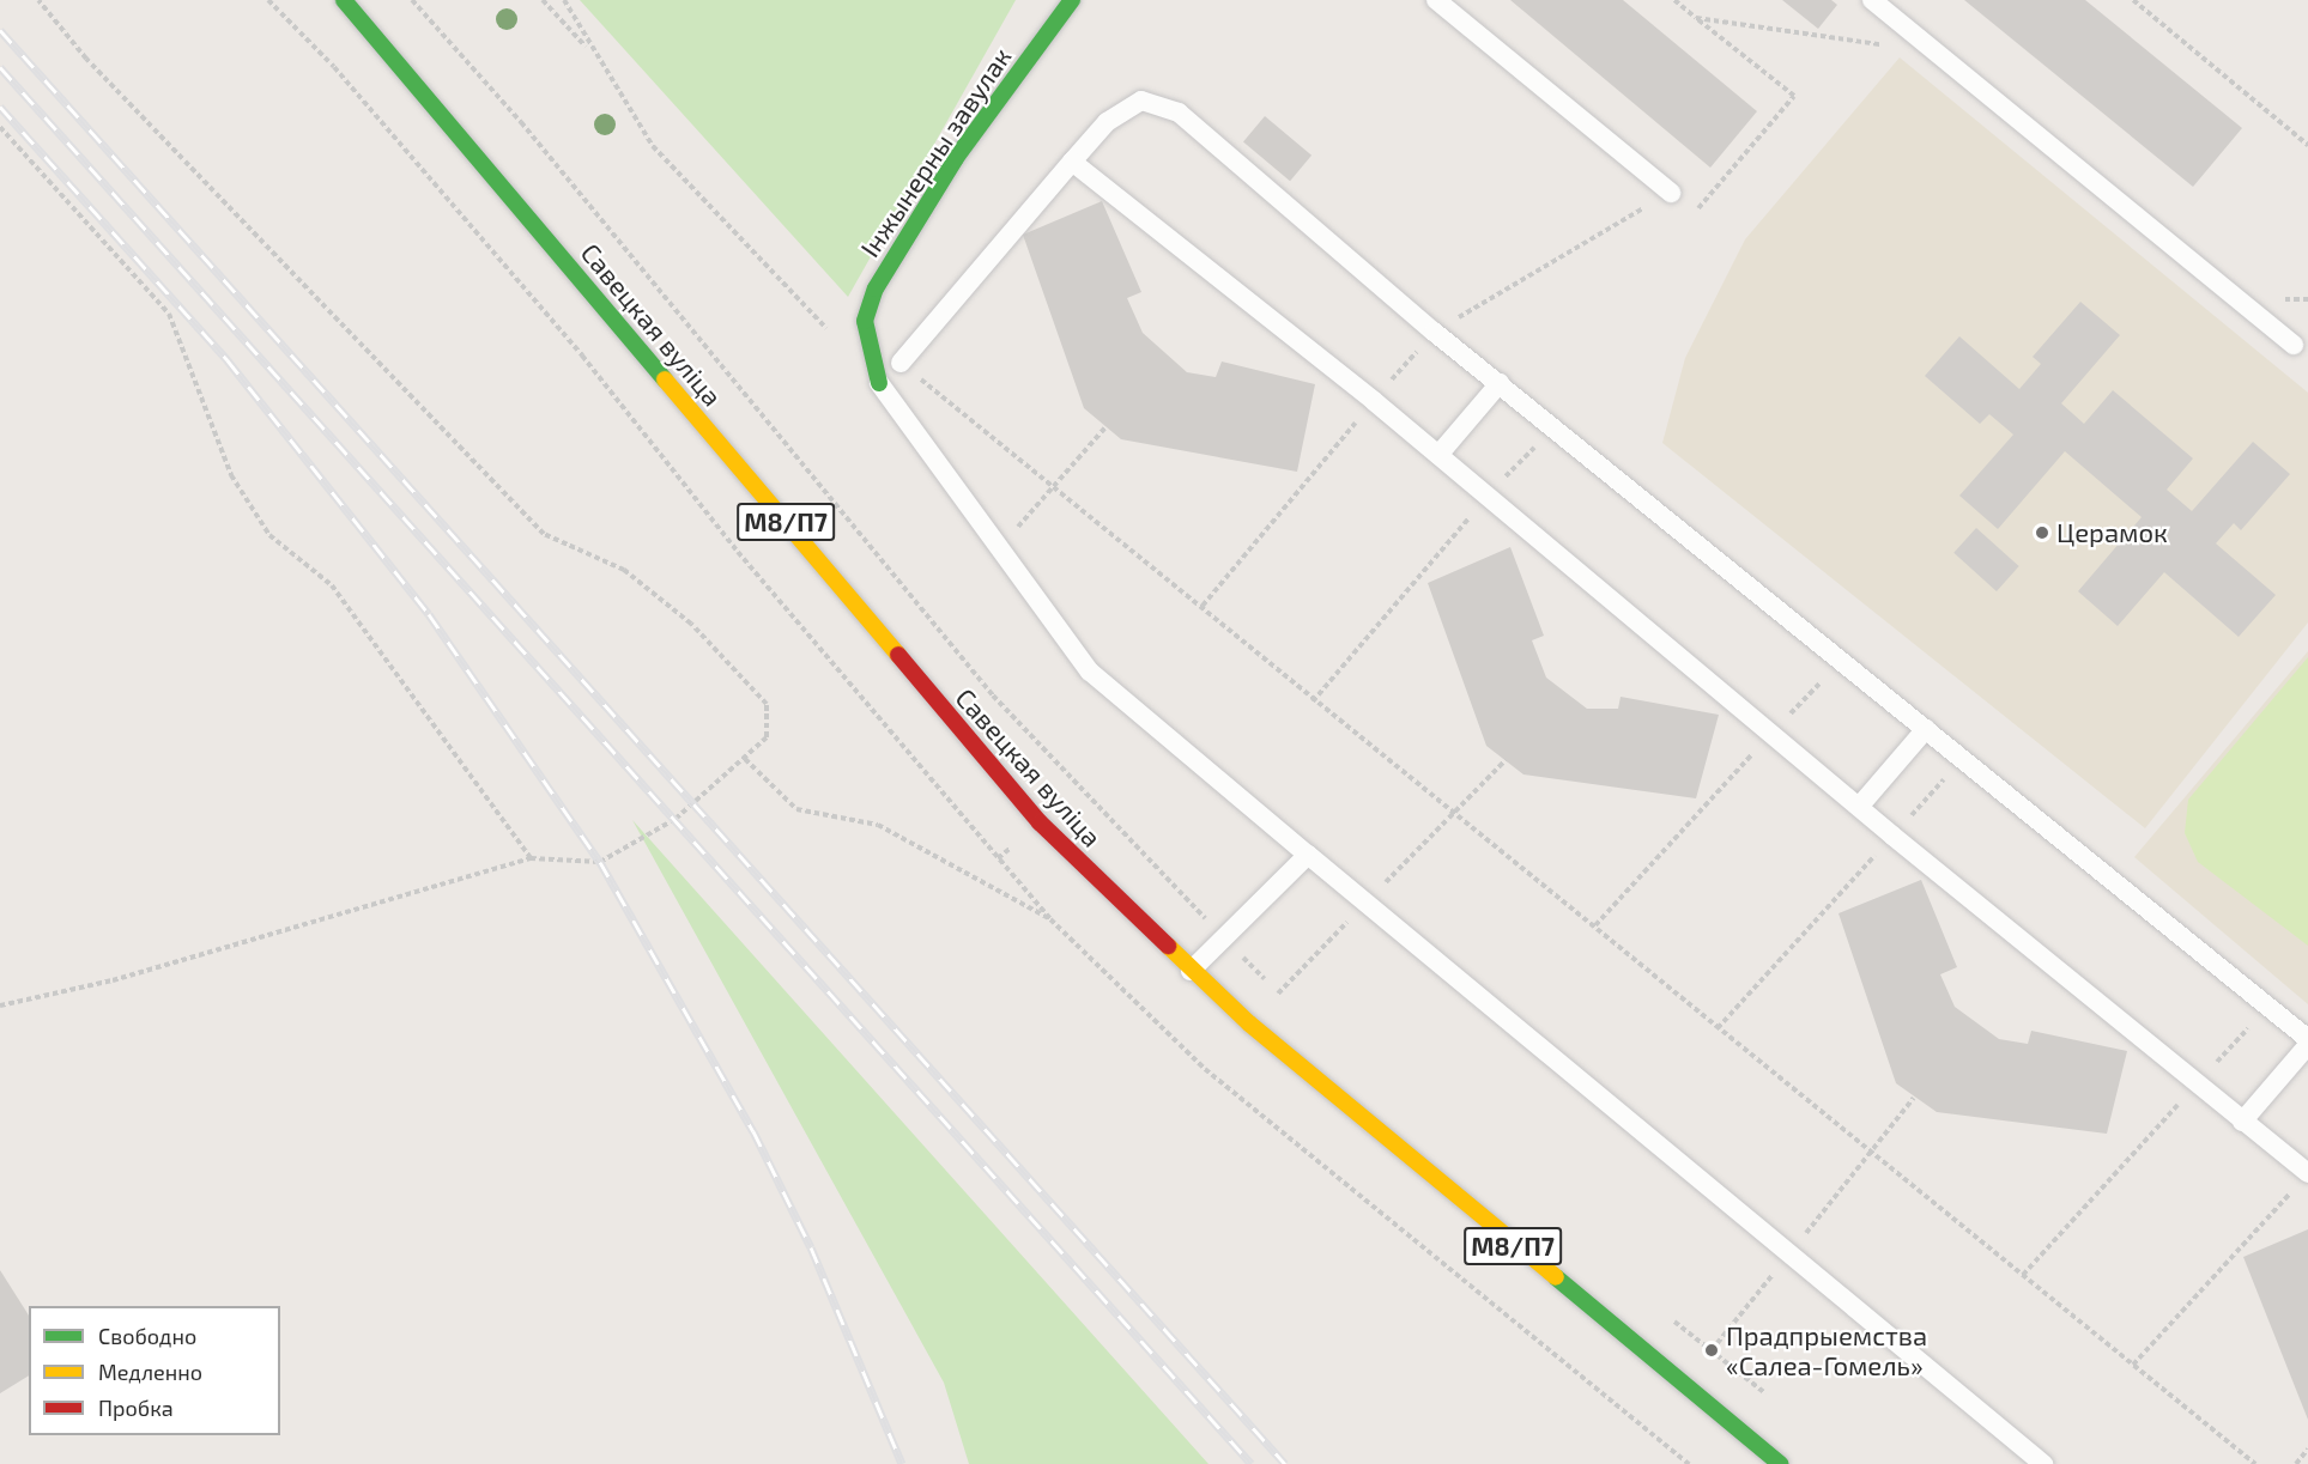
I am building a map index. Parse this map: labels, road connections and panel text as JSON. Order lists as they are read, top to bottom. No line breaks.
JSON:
{"streets":{"main road":["Інжынерны завулак","Савецкая вуліца","М8/П7"]},"places":["Церамок","Прадпрыемства «Салеа-Гомель»"],"legend":["Свободно","Медленно","Пробка"]}
